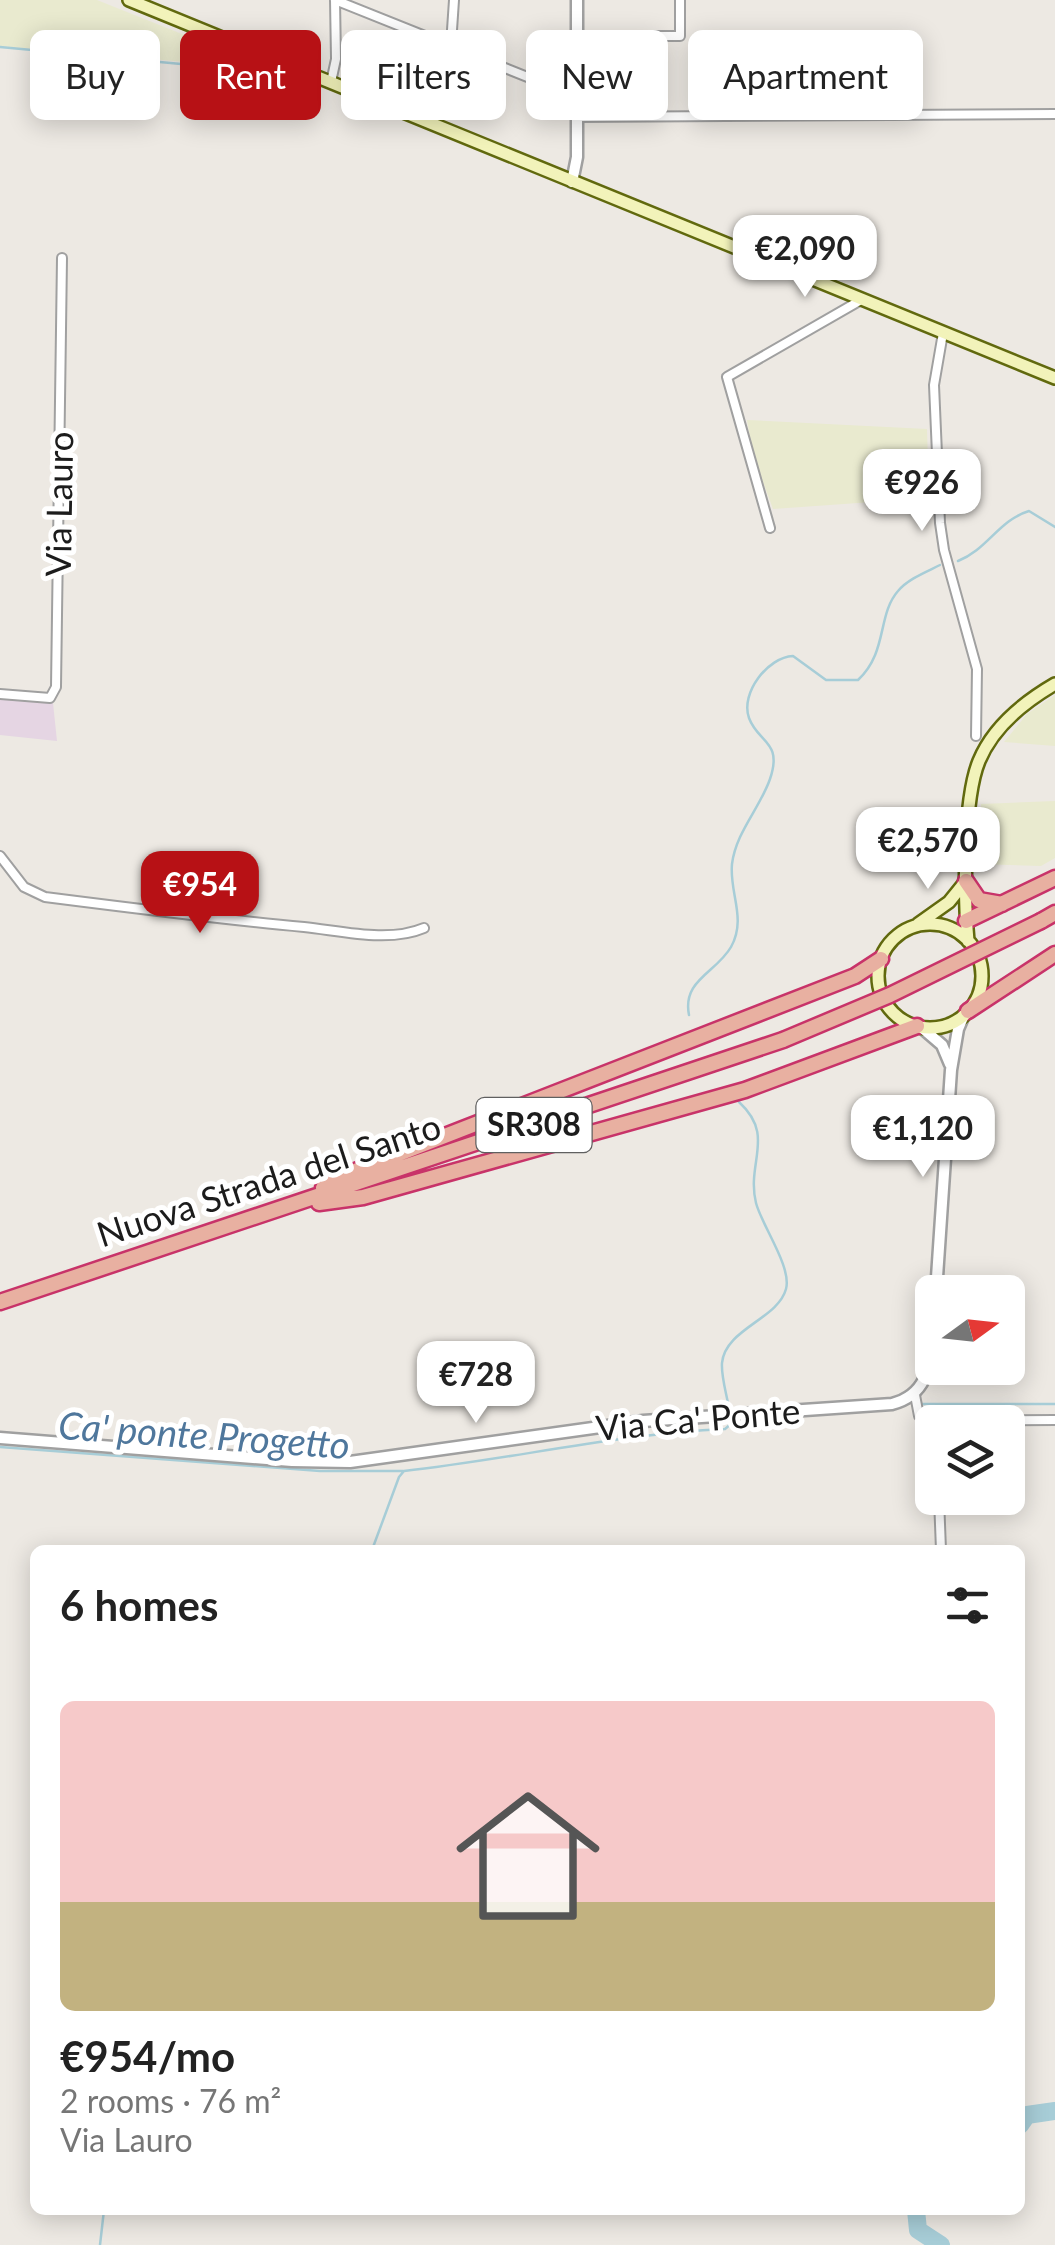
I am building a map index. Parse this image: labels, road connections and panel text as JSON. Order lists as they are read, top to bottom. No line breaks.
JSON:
{"streets":{"highway":["SR308","Nuova Strada del Santo"],"street":["Via Lauro","Via Ca' Ponte"]},"water":["Ca' ponte Progetto"],"north":"right","page":{"chip":["Buy","Rent","Filters","New","Apartment"],"price":["€2,090","€926","€2,570","€954","€1,120","€728"],"heading":"6 homes","list":[{"name":"€954/mo","note":"2 rooms · 76 m² · Via Lauro"}]}}
